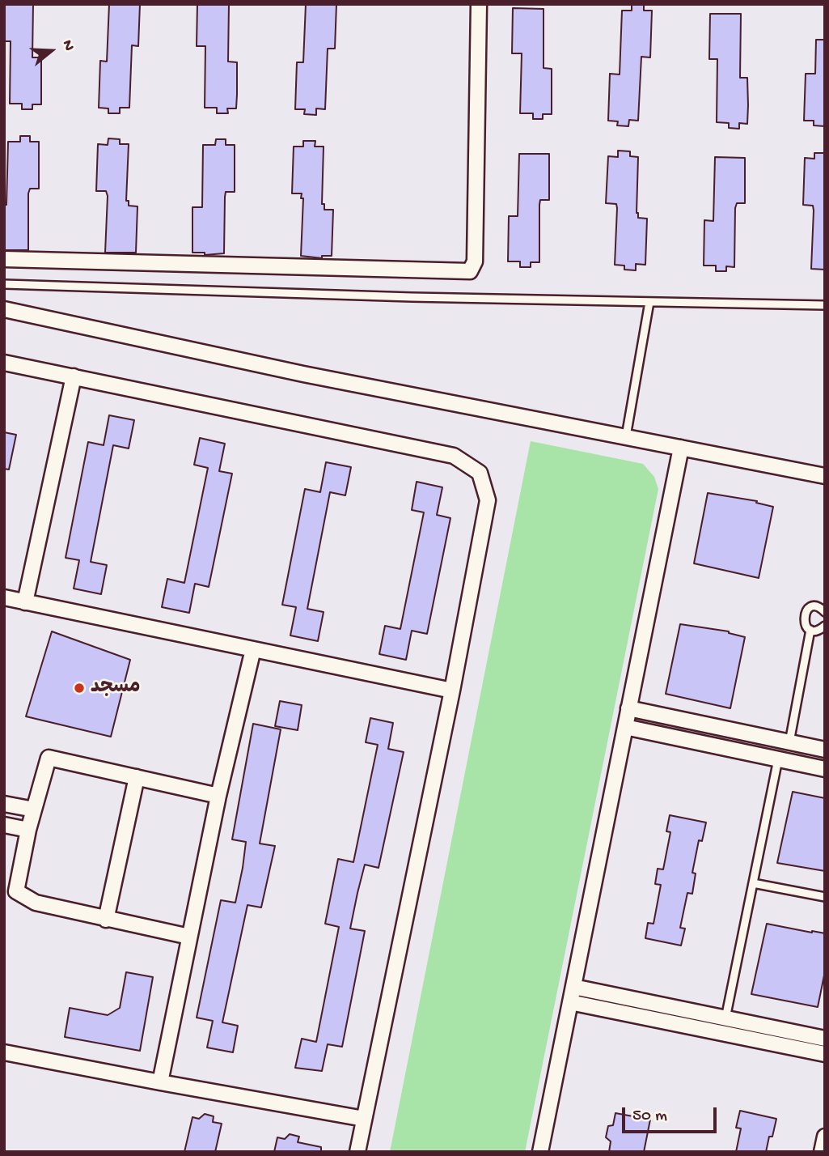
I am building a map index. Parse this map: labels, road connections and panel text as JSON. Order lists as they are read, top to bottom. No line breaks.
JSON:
{"places":["مسجد"],"scale_bar":"50 m","north":"right"}
